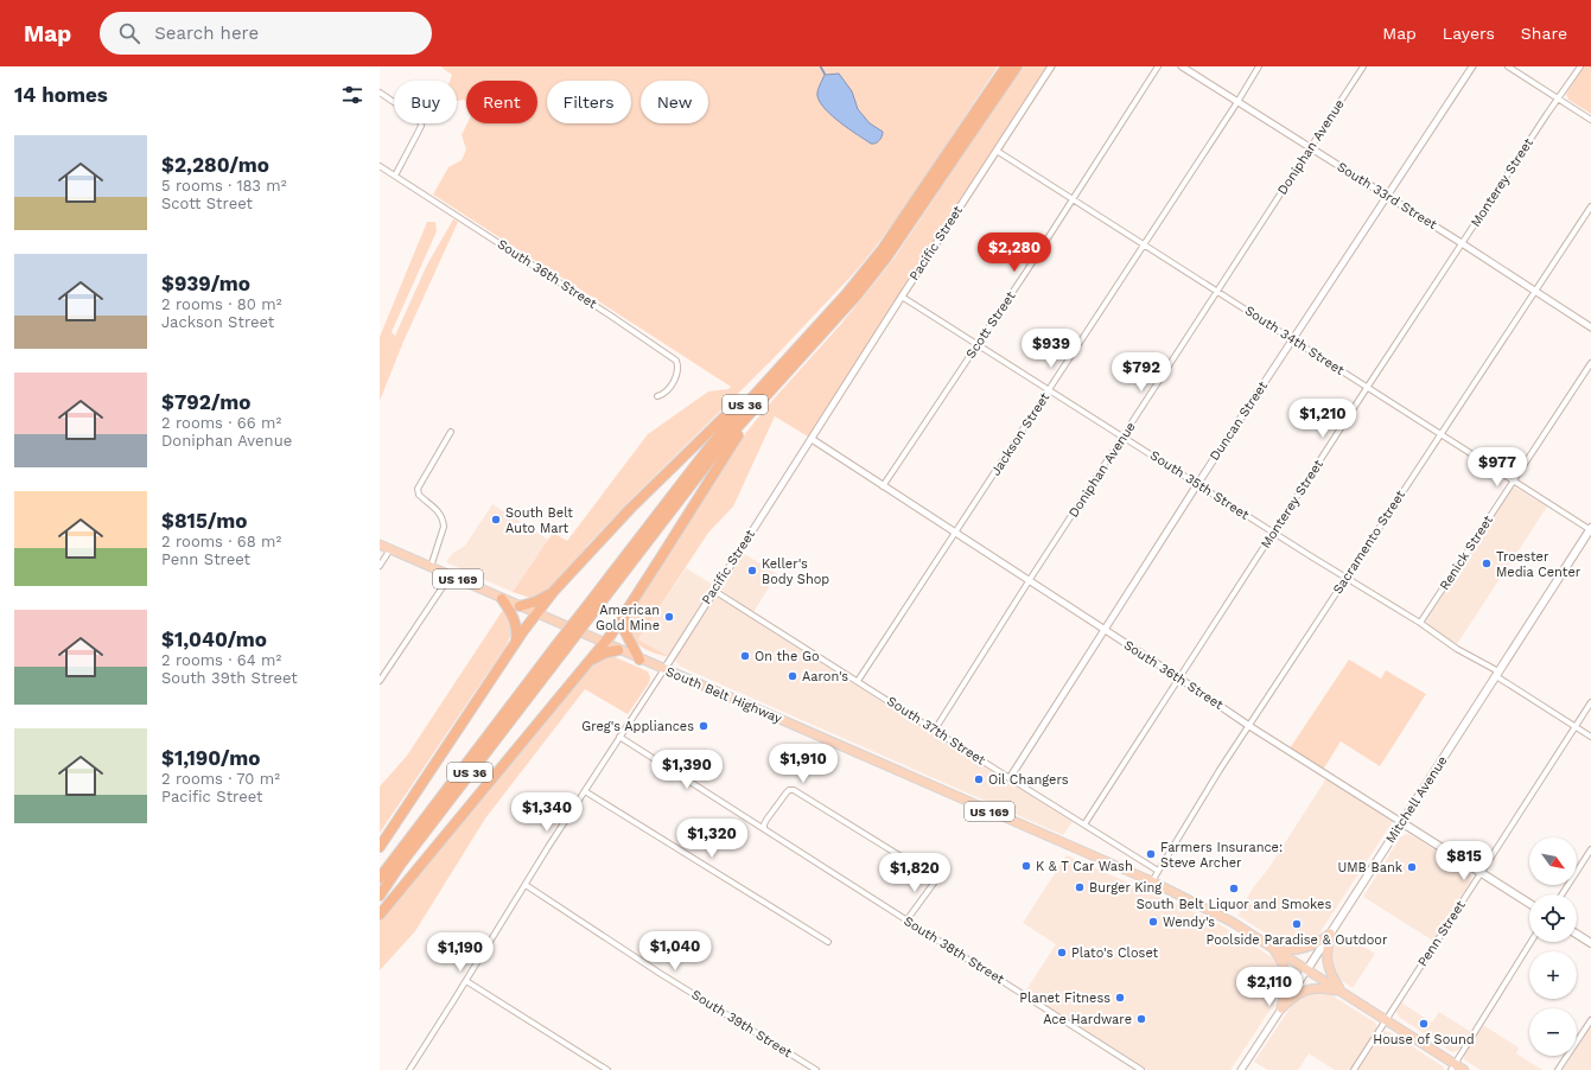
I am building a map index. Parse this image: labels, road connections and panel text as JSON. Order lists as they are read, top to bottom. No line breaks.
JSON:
{"streets":{"highway":["US 36"],"main road":["South 36th Street","US 169","South Belt Highway","Mitchell Avenue"],"street":["Doniphan Avenue","Monterey Street","South 33rd Street","Pacific Street","Scott Street","South 34th Street","Duncan Street","Jackson Street","South 35th Street","Sacramento Street","Renick Street","South 37th Street","Penn Street","South 38th Street","South 39th Street"]},"crossings":[["Doniphan Avenue","South 33rd Street"],["Doniphan Avenue","South 36th Street"],["Doniphan Avenue","South 34th Street"],["Doniphan Avenue","South 35th Street"],["Doniphan Avenue","South 37th Street"],["Monterey Street","South 33rd Street"],["Monterey Street","South 36th Street"],["Monterey Street","South 34th Street"],["Monterey Street","South 35th Street"],["Monterey Street","South 37th Street"],["South 33rd Street","Duncan Street"],["South 33rd Street","Jackson Street"],["South 33rd Street","Sacramento Street"],["Pacific Street","South 36th Street"],["Pacific Street","South 34th Street"],["Pacific Street","South 35th Street"],["Pacific Street","South Belt Highway"],["Pacific Street","South 37th Street"],["Pacific Street","South 38th Street"],["Pacific Street","South 39th Street"],["South 36th Street","Scott Street"],["South 36th Street","Duncan Street"],["South 36th Street","Jackson Street"],["South 36th Street","Sacramento Street"],["South 36th Street","Mitchell Avenue"],["South 36th Street","Penn Street"],["Scott Street","South 34th Street"],["Scott Street","South 35th Street"],["South 34th Street","Duncan Street"],["South 34th Street","Jackson Street"],["South 34th Street","Sacramento Street"],["South 34th Street","Renick Street"],["South 34th Street","Mitchell Avenue"],["Duncan Street","South 35th Street"],["Duncan Street","South 37th Street"],["Jackson Street","South 35th Street"],["Jackson Street","South 37th Street"],["South 35th Street","Sacramento Street"],["South 35th Street","Renick Street"],["South 35th Street","Mitchell Avenue"],["South 35th Street","Penn Street"],["Sacramento Street","South Belt Highway"],["Sacramento Street","South 37th Street"],["South Belt Highway","Mitchell Avenue"],["South Belt Highway","Penn Street"]],"places":["South Belt Auto Mart","Troester Media Center","Keller's Body Shop","American Gold Mine","On the Go","Aaron's","Greg's Appliances","Oil Changers","Farmers Insurance: Steve Archer","K & T Car Wash","UMB Bank","Burger King","South Belt Liquor and Smokes","Wendy's","Poolside Paradise & Outdoor","Plato's Closet","Planet Fitness","Ace Hardware","House of Sound"],"north":"bottom right","page":{"header":"Map","search":"Search here","nav":["Map","Layers","Share"],"heading":"14 homes","chip":["Buy","Rent","Filters","New"],"list":[{"name":"$2,280/mo","note":"5 rooms · 183 m² · Scott Street"},{"name":"$939/mo","note":"2 rooms · 80 m² · Jackson Street"},{"name":"$792/mo","note":"2 rooms · 66 m² · Doniphan Avenue"},{"name":"$815/mo","note":"2 rooms · 68 m² · Penn Street"},{"name":"$1,040/mo","note":"2 rooms · 64 m² · South 39th Street"},{"name":"$1,190/mo","note":"2 rooms · 70 m² · Pacific Street"}],"price":["$2,280","$939","$792","$1,210","$977","$1,910","$1,390","$1,340","$1,320","$815","$1,820","$1,040","$1,190","$2,110"],"map_buttons":["+","−"]}}
